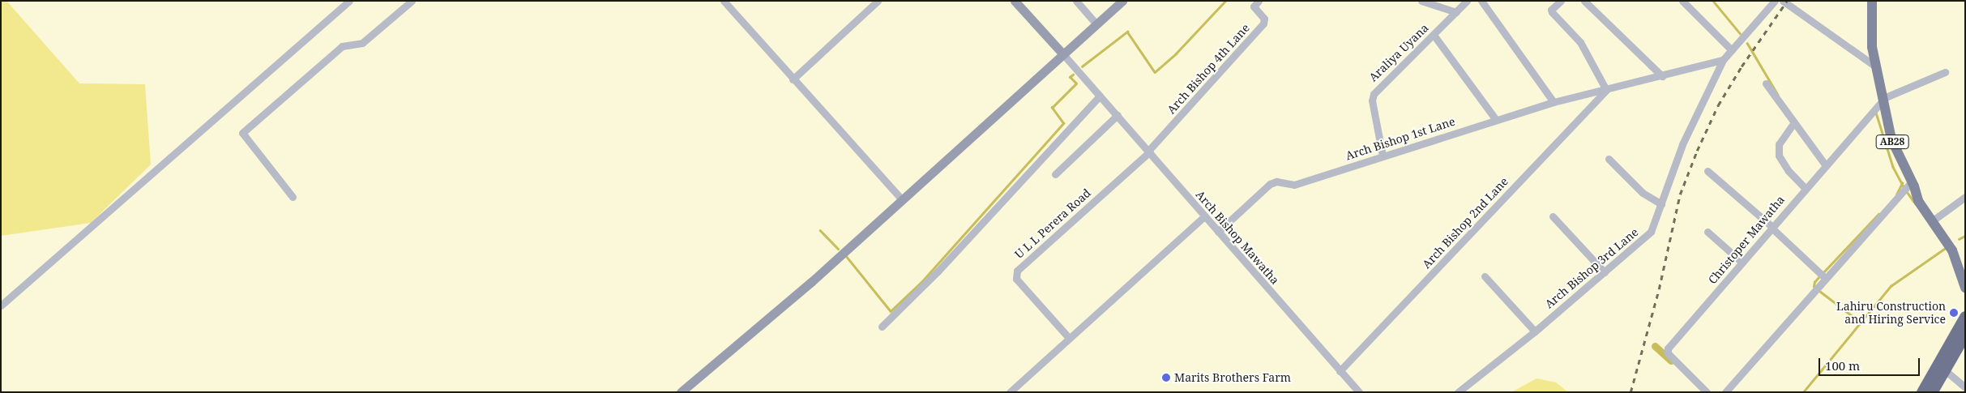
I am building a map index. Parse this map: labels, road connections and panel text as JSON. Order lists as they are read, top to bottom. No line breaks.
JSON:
{"streets":{"main road":["AB28"],"street":["Araliya Uyana","Arch Bishop 4th Lane","Arch Bishop 1st Lane","Arch Bishop 2nd Lane","U L L Perera Road","Arch Bishop Mawatha","Christoper Mawatha","Arch Bishop 3rd Lane"]},"crossings":[["Araliya Uyana","Arch Bishop 1st Lane"],["Arch Bishop 4th Lane","U L L Perera Road"],["Arch Bishop 4th Lane","Arch Bishop Mawatha"],["Arch Bishop 1st Lane","Arch Bishop 2nd Lane"],["Arch Bishop 1st Lane","Arch Bishop Mawatha"],["Arch Bishop 1st Lane","Arch Bishop 3rd Lane"],["AB28","Christoper Mawatha"],["Arch Bishop 2nd Lane","Arch Bishop Mawatha"],["U L L Perera Road","Arch Bishop Mawatha"]],"places":["Lahiru Construction and Hiring Service","Marits Brothers Farm"],"scale_bar":"100 m"}
